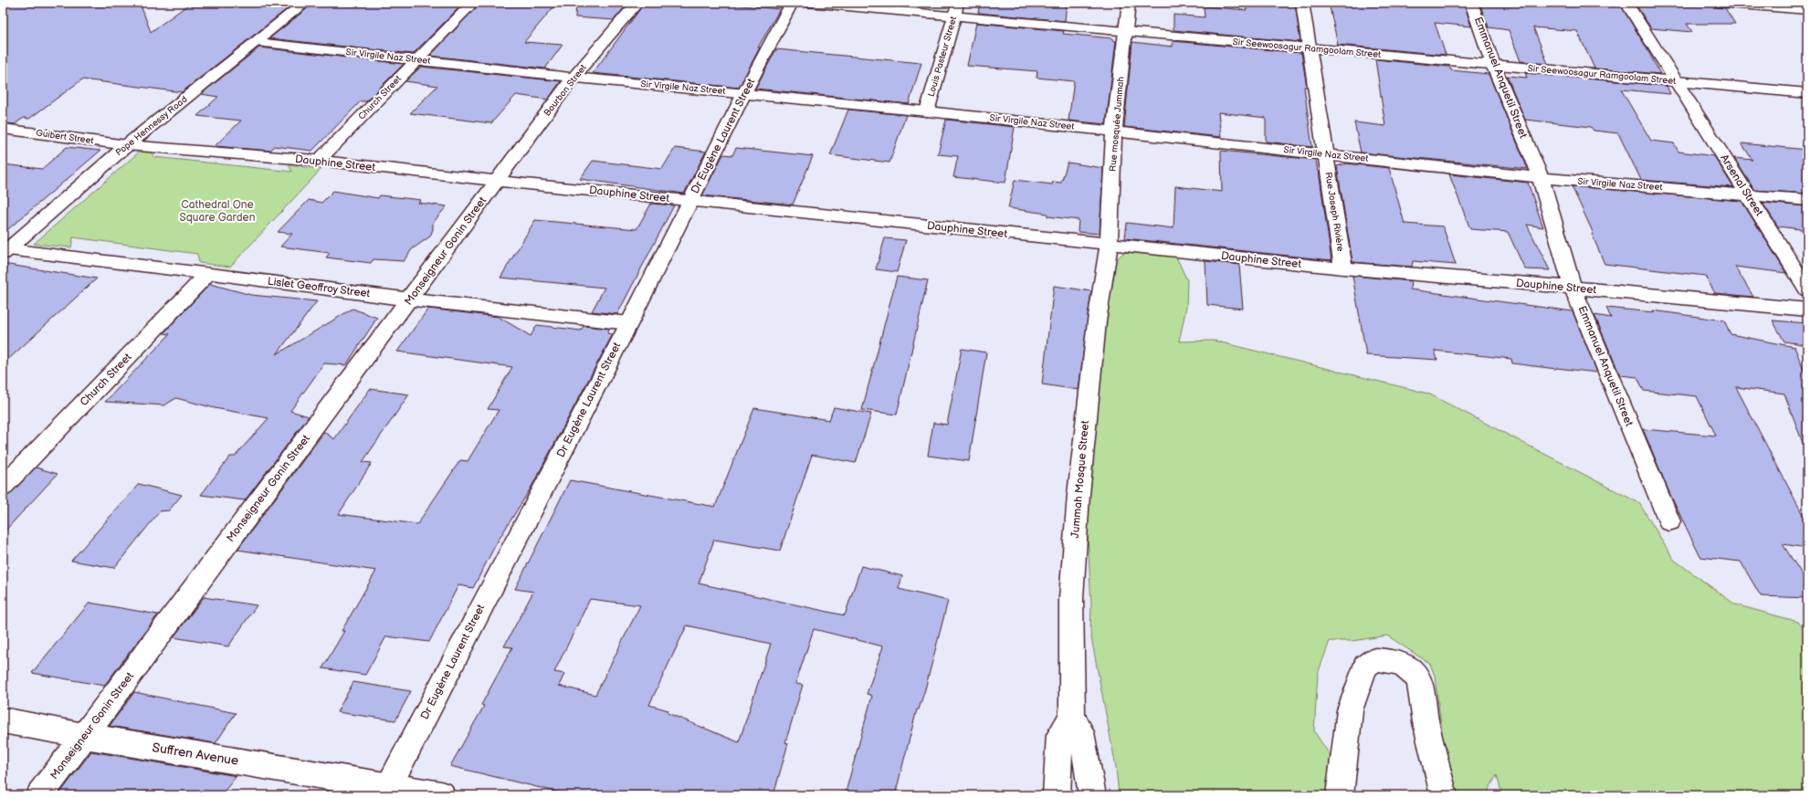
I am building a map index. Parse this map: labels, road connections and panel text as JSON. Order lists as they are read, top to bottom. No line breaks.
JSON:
{"streets":{"street":["Sir Seewoosagur Ramgoolam Street","Sir Virgile Naz Street","Louis Pasteur Street","Emmanuel Anquetil Street","Bourbon Street","Church Street","Rue mosquée Jummah","Pope Hennessy Road","Dr Eugène Laurent Street","Guibert Street","Dauphine Street","Arsenal Street","Rue Joseph Rivière","Monseigneur Gonin Street","Lislet Geoffroy Street","Jummah Mosque Street","Suffren Avenue"]},"crossings":[["Sir Seewoosagur Ramgoolam Street","Louis Pasteur Street"],["Sir Seewoosagur Ramgoolam Street","Emmanuel Anquetil Street"],["Sir Seewoosagur Ramgoolam Street","Rue mosquée Jummah"],["Sir Seewoosagur Ramgoolam Street","Arsenal Street"],["Sir Seewoosagur Ramgoolam Street","Rue Joseph Rivière"],["Sir Virgile Naz Street","Louis Pasteur Street"],["Sir Virgile Naz Street","Emmanuel Anquetil Street"],["Sir Virgile Naz Street","Bourbon Street"],["Sir Virgile Naz Street","Church Street"],["Sir Virgile Naz Street","Rue mosquée Jummah"],["Sir Virgile Naz Street","Pope Hennessy Road"],["Sir Virgile Naz Street","Dr Eugène Laurent Street"],["Sir Virgile Naz Street","Arsenal Street"],["Sir Virgile Naz Street","Rue Joseph Rivière"],["Emmanuel Anquetil Street","Dauphine Street"],["Bourbon Street","Dauphine Street"],["Bourbon Street","Monseigneur Gonin Street"],["Church Street","Dauphine Street"],["Church Street","Lislet Geoffroy Street"],["Rue mosquée Jummah","Dauphine Street"],["Rue mosquée Jummah","Jummah Mosque Street"],["Pope Hennessy Road","Guibert Street"],["Pope Hennessy Road","Dauphine Street"],["Pope Hennessy Road","Lislet Geoffroy Street"],["Dr Eugène Laurent Street","Dauphine Street"],["Dr Eugène Laurent Street","Lislet Geoffroy Street"],["Dr Eugène Laurent Street","Suffren Avenue"],["Guibert Street","Dauphine Street"],["Dauphine Street","Rue Joseph Rivière"],["Dauphine Street","Monseigneur Gonin Street"],["Dauphine Street","Jummah Mosque Street"],["Monseigneur Gonin Street","Lislet Geoffroy Street"],["Monseigneur Gonin Street","Suffren Avenue"]],"parks":["Cathedral One Square Garden"]}
